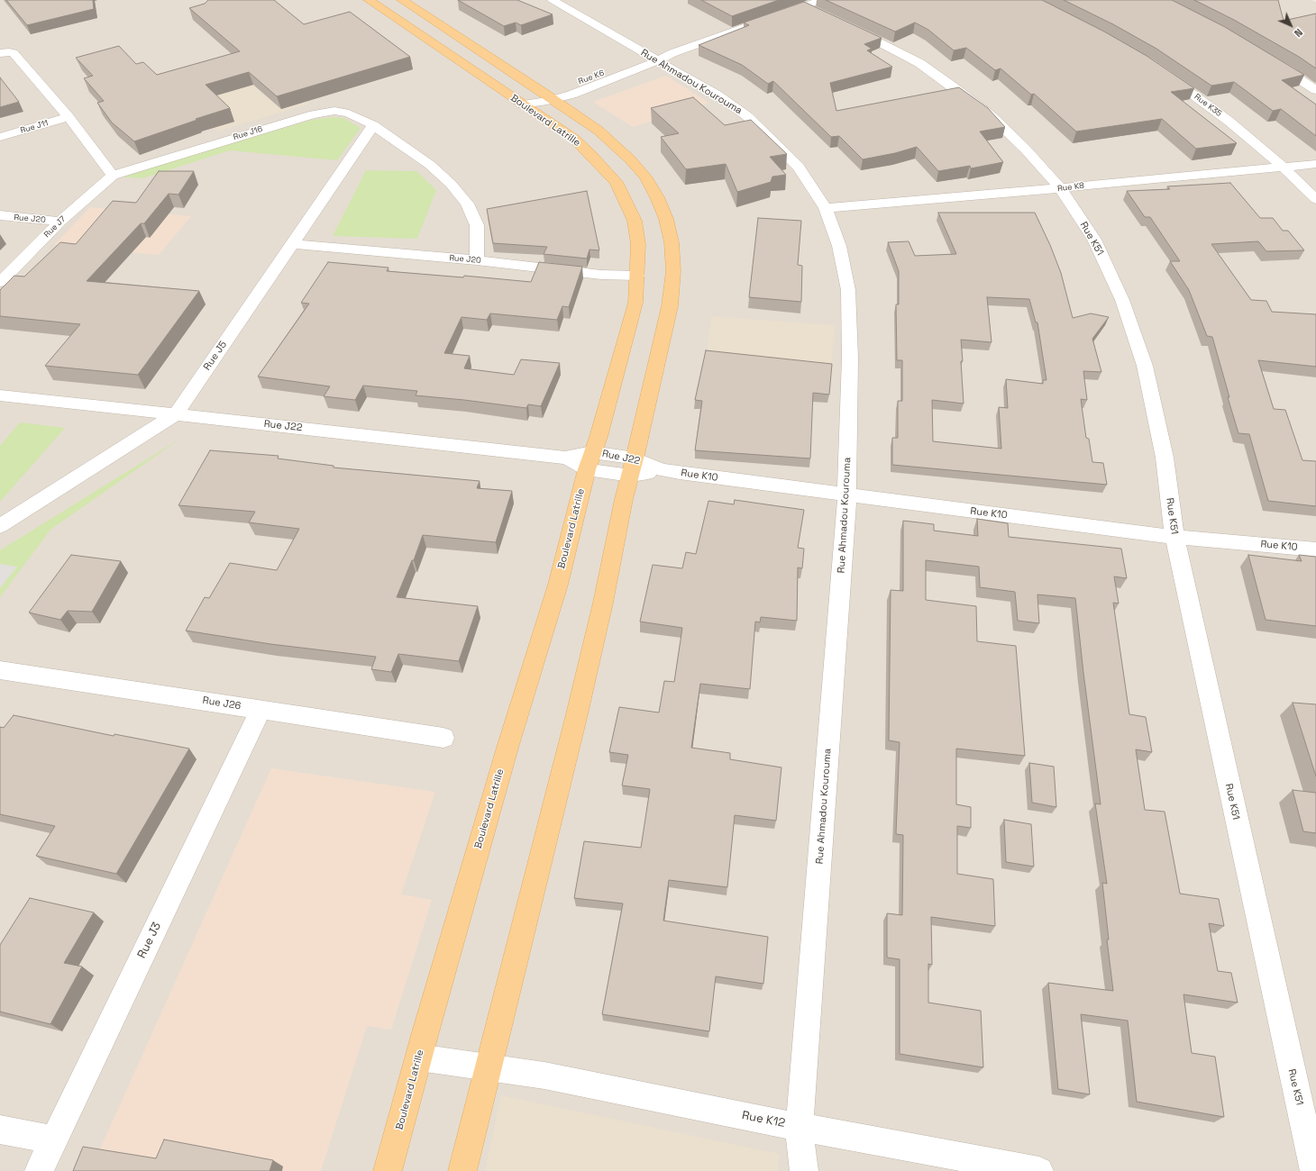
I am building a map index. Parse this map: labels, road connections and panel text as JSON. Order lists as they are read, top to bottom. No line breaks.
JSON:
{"streets":{"main road":["Boulevard Latrille"],"street":["Rue K6","Rue Ahmadou Kourouma","Rue K35","Rue J11","Rue J16","Rue K8","Rue J20","Rue J7","Rue K51","Rue J5","Rue J22","Rue K10","Rue J26","Rue J3","Rue K12"]},"crossings":[["Rue K6","Rue Ahmadou Kourouma"],["Rue K6","Boulevard Latrille"],["Rue K6","Rue K51"],["Rue Ahmadou Kourouma","Rue K8"],["Rue Ahmadou Kourouma","Rue K10"],["Rue Ahmadou Kourouma","Rue K12"],["Rue K35","Rue K8"],["Boulevard Latrille","Rue J20"],["Boulevard Latrille","Rue J22"],["Boulevard Latrille","Rue K12"],["Rue J16","Rue J20"],["Rue J16","Rue J7"],["Rue J16","Rue J5"],["Rue K8","Rue K51"],["Rue J20","Rue J7"],["Rue J20","Rue J5"],["Rue K51","Rue K10"],["Rue J5","Rue J22"],["Rue J22","Rue K10"],["Rue J26","Rue J3"]],"north":"bottom right"}
